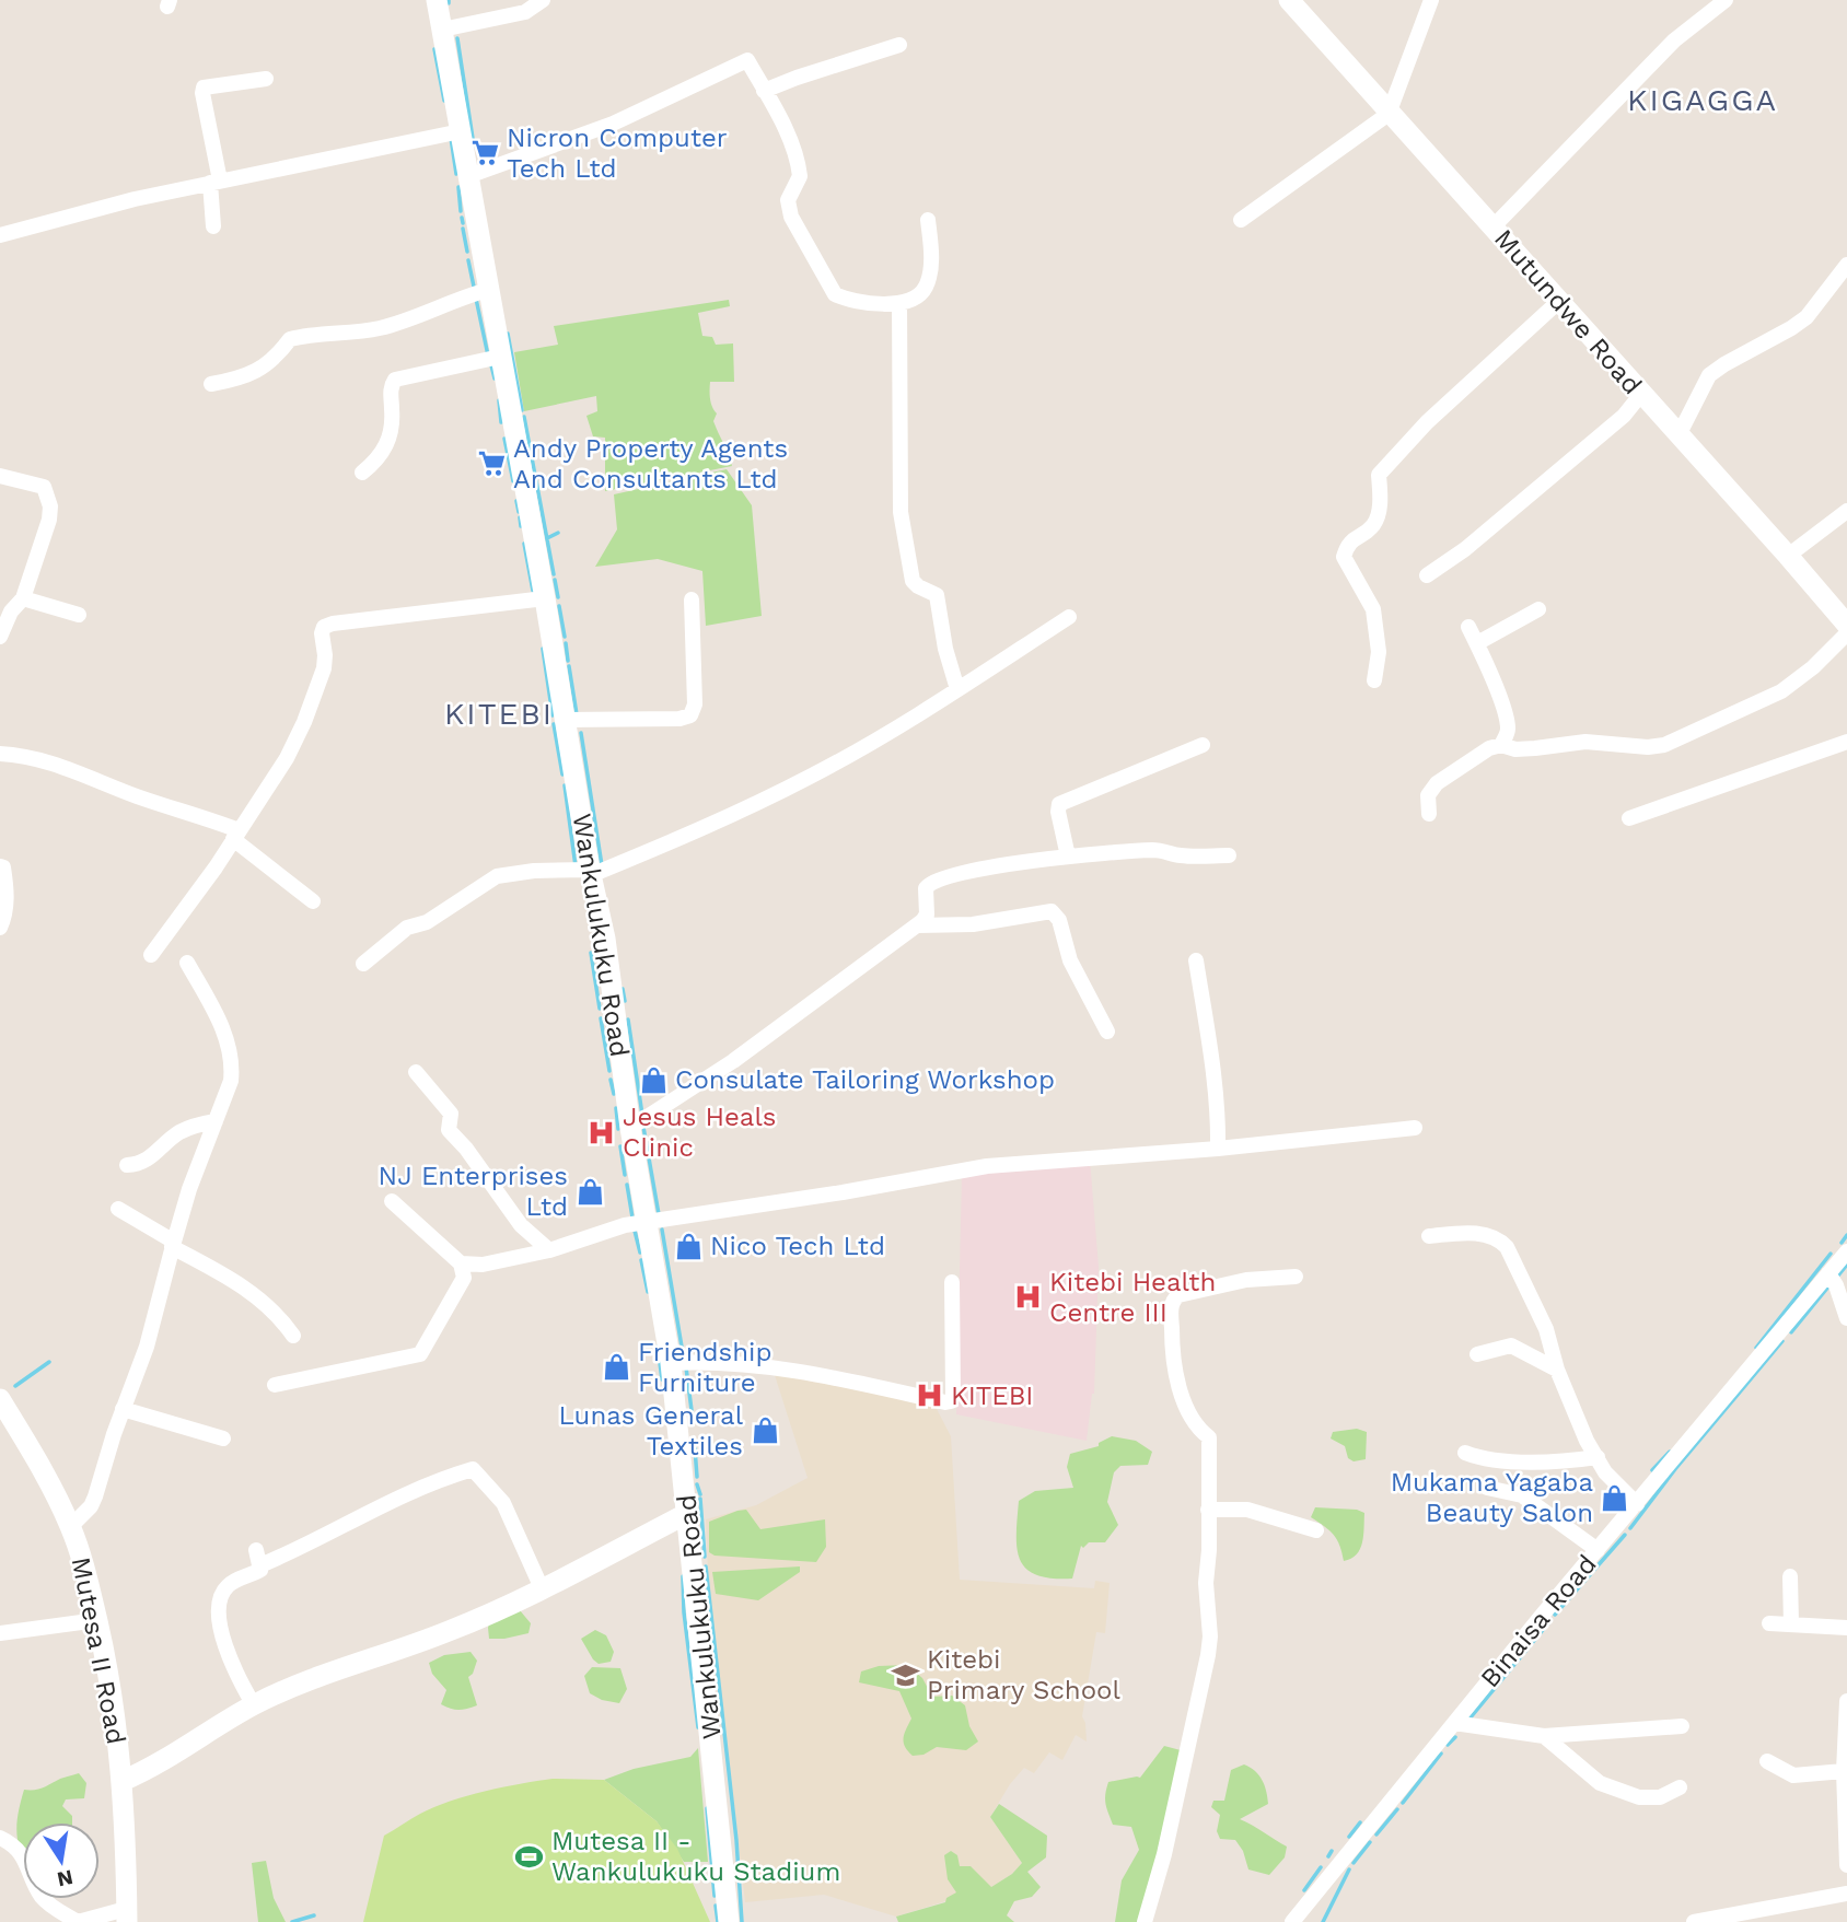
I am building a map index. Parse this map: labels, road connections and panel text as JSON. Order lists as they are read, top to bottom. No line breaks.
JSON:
{"streets":{"main road":["Mutundwe Road","Wankulukuku Road","Mutesa II Road"],"street":["Binaisa Road"]},"districts":["KIGAGGA","KITEBI"],"places":{"supermarket":["Nicron Computer Tech Ltd","Andy Property Agents And Consultants Ltd"],"shop":["Consulate Tailoring Workshop","NJ Enterprises Ltd","Nico Tech Ltd","Friendship Furniture","Lunas General Textiles","Mukama Yagaba Beauty Salon"],"hospital":["Jesus Heals Clinic","Kitebi Health Centre III","KITEBI"],"school or university":["Kitebi Primary School"],"sports":["Mutesa II - Wankulukuku Stadium"]},"north":"bottom"}
